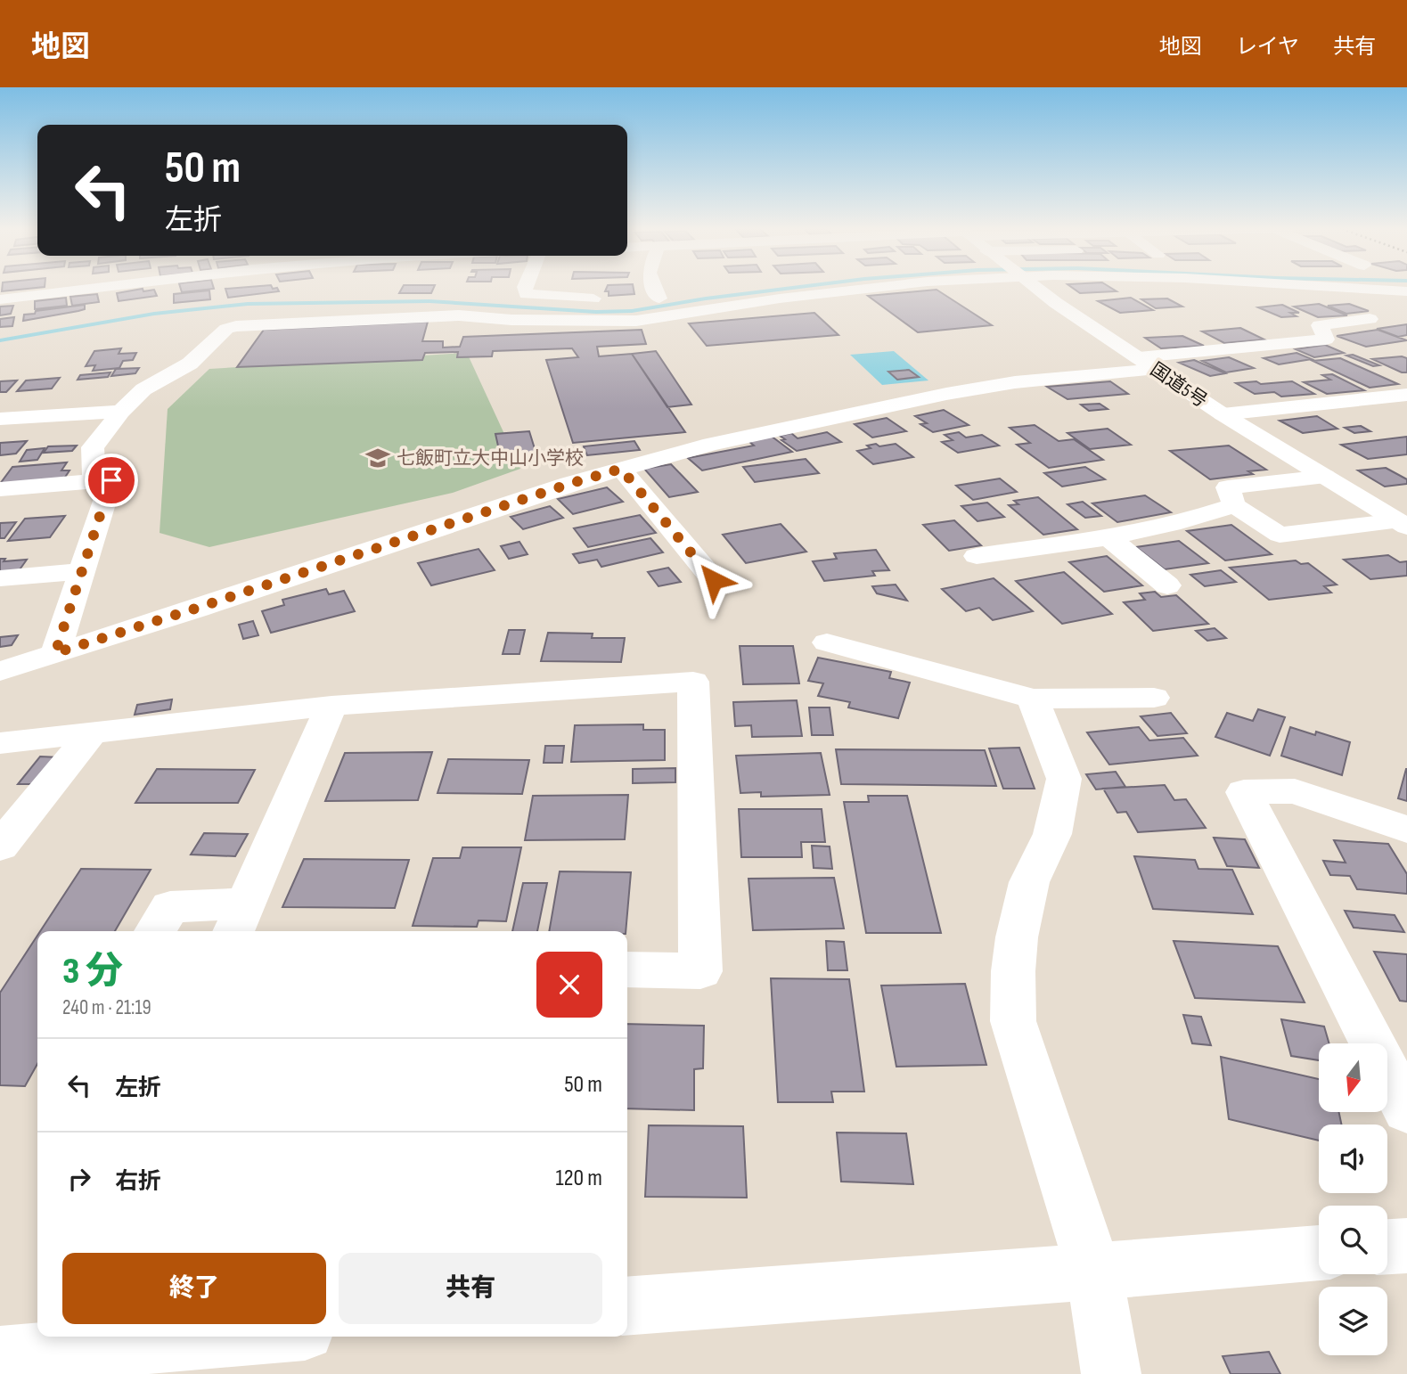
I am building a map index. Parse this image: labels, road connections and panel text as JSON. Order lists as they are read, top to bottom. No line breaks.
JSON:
{"streets":{"main road":["国道5号"]},"places":{"school or university":["七飯町立大中山小学校"]},"north":"bottom","page":{"header":"地図","nav":["地図","レイヤ","共有"],"turn":["50 m","左折"],"heading":["3 分","240 m · 21:19"],"list":[{"name":"左折","value":"50 m"},{"name":"右折","value":"120 m"}],"buttons":["終了","共有"]}}
